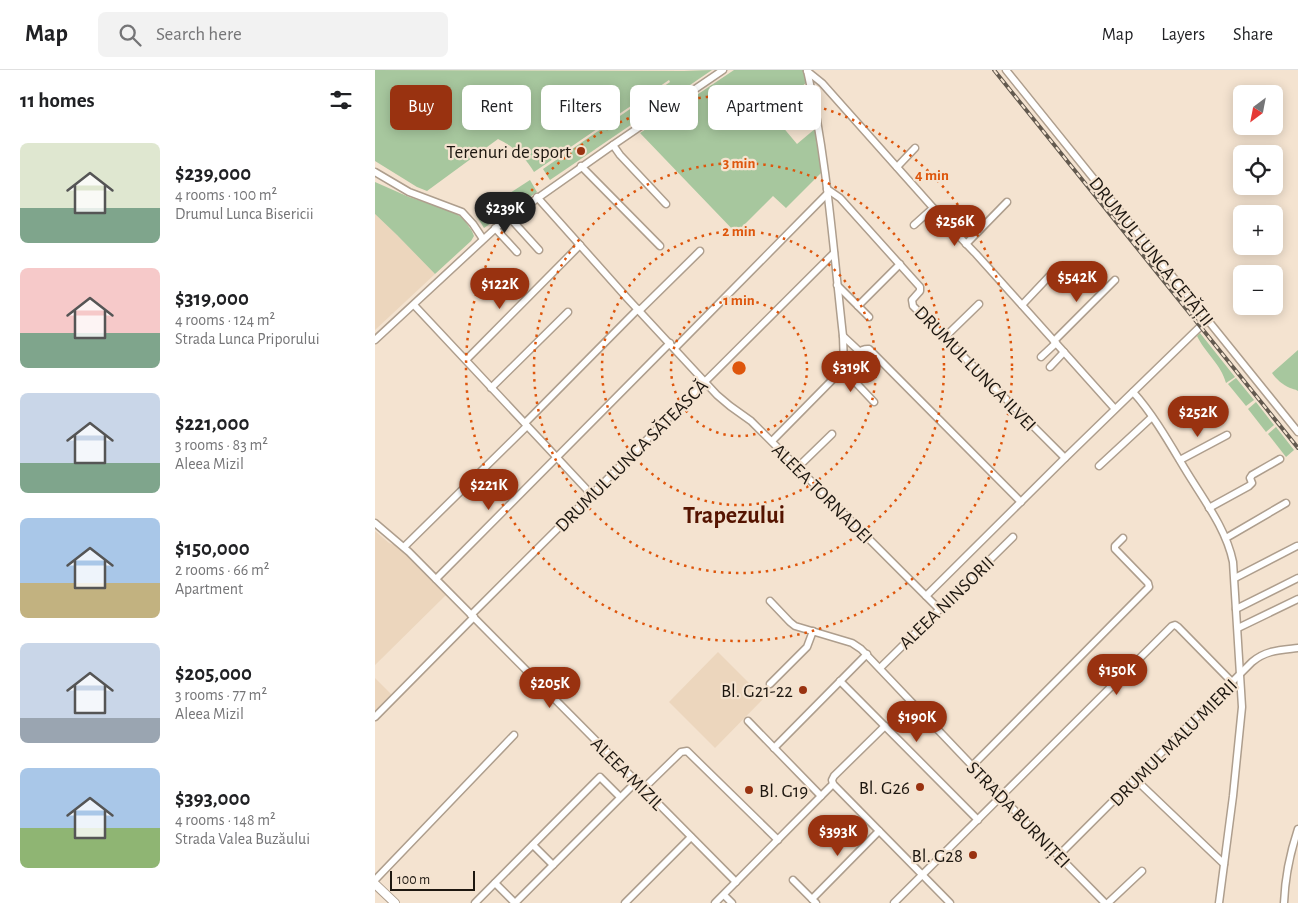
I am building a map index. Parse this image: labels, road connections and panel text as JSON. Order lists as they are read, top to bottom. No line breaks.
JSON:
{"streets":{"street":["DRUMUL LUNCA CETĂȚII","DRUMUL LUNCA ILVEI","DRUMUL LUNCA SĂTEASCĂ","ALEEA TORNADEI","ALEEA NINSORII","DRUMUL MALU MIERII","ALEEA MIZIL","STRADA BURNIȚEI"]},"crossings":[["DRUMUL LUNCA SĂTEASCĂ","ALEEA TORNADEI"],["DRUMUL LUNCA SĂTEASCĂ","ALEEA MIZIL"],["ALEEA TORNADEI","ALEEA NINSORII"],["ALEEA NINSORII","STRADA BURNIȚEI"],["DRUMUL MALU MIERII","STRADA BURNIȚEI"]],"districts":["Trapezului"],"places":["Terenuri de sport","Bl. G21-22","Bl. G26","Bl. G19","Bl. G28"],"scale_bar":"100 m","north":"bottom left","page":{"header":"Map","search":"Search here","nav":["Map","Layers","Share"],"heading":"11 homes","map_buttons":["+","−"],"chip":["Buy","Rent","Filters","New","Apartment"],"list":[{"name":"$239,000","note":"4 rooms · 100 m² · Drumul Lunca Bisericii"},{"name":"$319,000","note":"4 rooms · 124 m² · Strada Lunca Priporului"},{"name":"$221,000","note":"3 rooms · 83 m² · Aleea Mizil"},{"name":"$150,000","note":"2 rooms · 66 m² · Apartment"},{"name":"$205,000","note":"3 rooms · 77 m² · Aleea Mizil"},{"name":"$393,000","note":"4 rooms · 148 m² · Strada Valea Buzăului"}],"price":["$239K","$256K","$542K","$122K","$319K","$252K","$221K","$150K","$205K","$190K","$393K"],"scale":"100 m"},"rings":["3 min","4 min","2 min","1 min"]}
